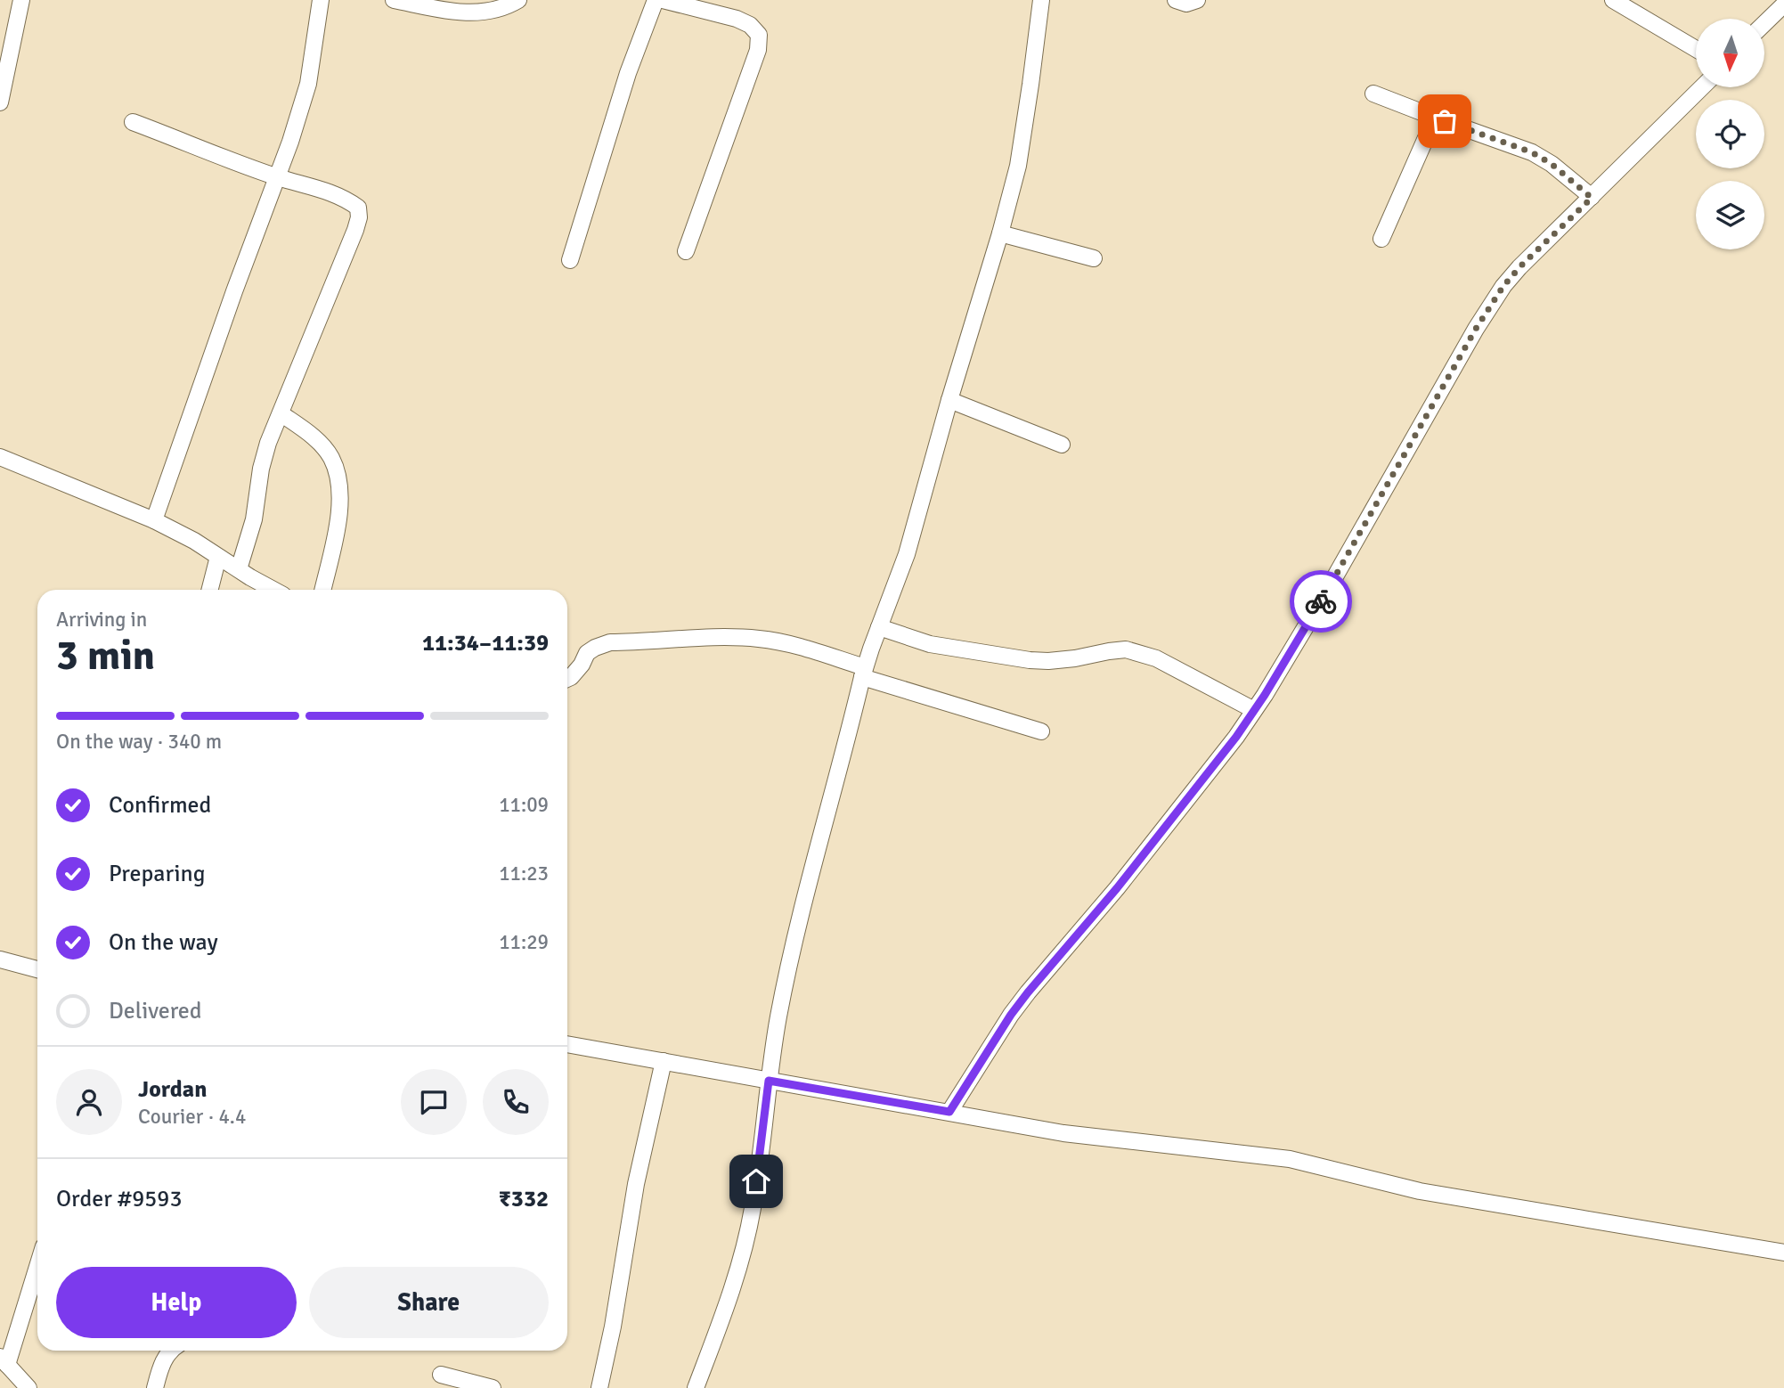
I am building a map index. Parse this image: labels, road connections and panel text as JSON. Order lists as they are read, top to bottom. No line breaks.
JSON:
{"north":"bottom","page":{"heading":["3 min","Arriving in","11:34–11:39"],"panel":["Jordan","Courier · 4.4","Order #9593","₹332"],"bar":"On the way · 340 m","list":[["Confirmed","11:09"],["Preparing","11:23"],["On the way","11:29"],"Delivered"],"buttons":["Help","Share"]}}
